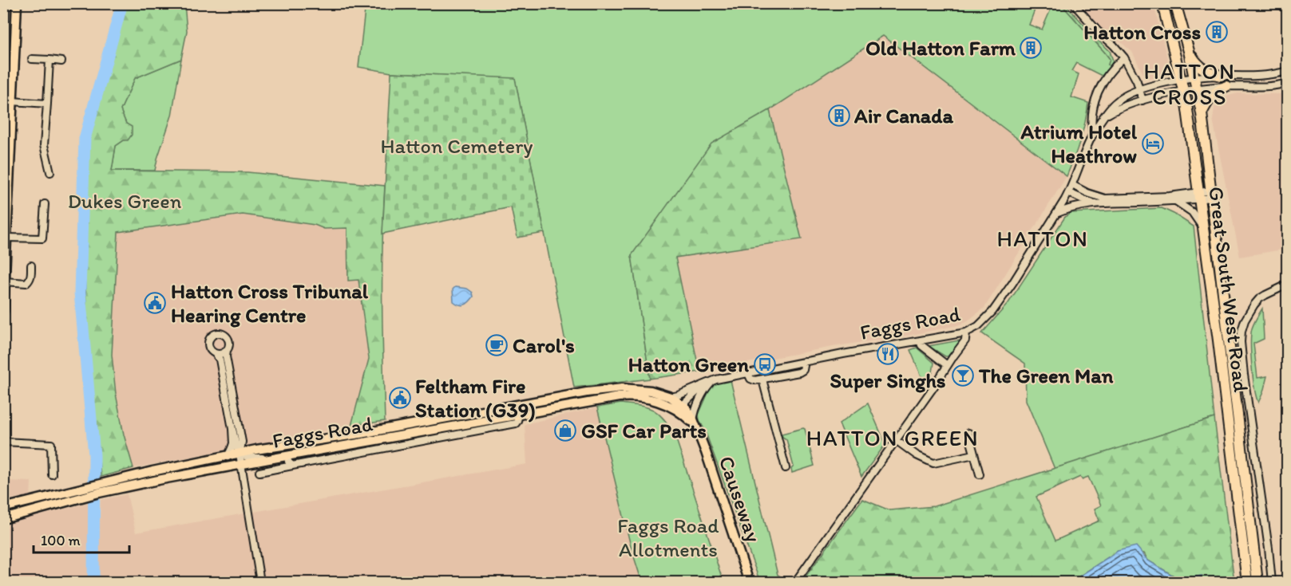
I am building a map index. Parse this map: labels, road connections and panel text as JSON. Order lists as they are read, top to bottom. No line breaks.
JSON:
{"streets":{"highway":["Great South West Road"],"main road":["Faggs Road","Causeway"]},"crossings":[["Great South West Road","Faggs Road"],["Faggs Road","Causeway"]],"districts":["HATTON CROSS","HATTON","HATTON GREEN"],"parks":["Hatton Cemetery","Dukes Green","Faggs Road Allotments"],"places":{"building":["Hatton Cross","Old Hatton Farm","Air Canada"],"hotel":["Atrium Hotel Heathrow"],"public building":["Hatton Cross Tribunal Hearing Centre","Feltham Fire Station (G39)"],"cafe":["Carol's"],"restaurant":["Super Singhs"],"bus stop":["Hatton Green"],"bar":["The Green Man"],"shop":["GSF Car Parts"]},"scale_bar":"100 m"}
